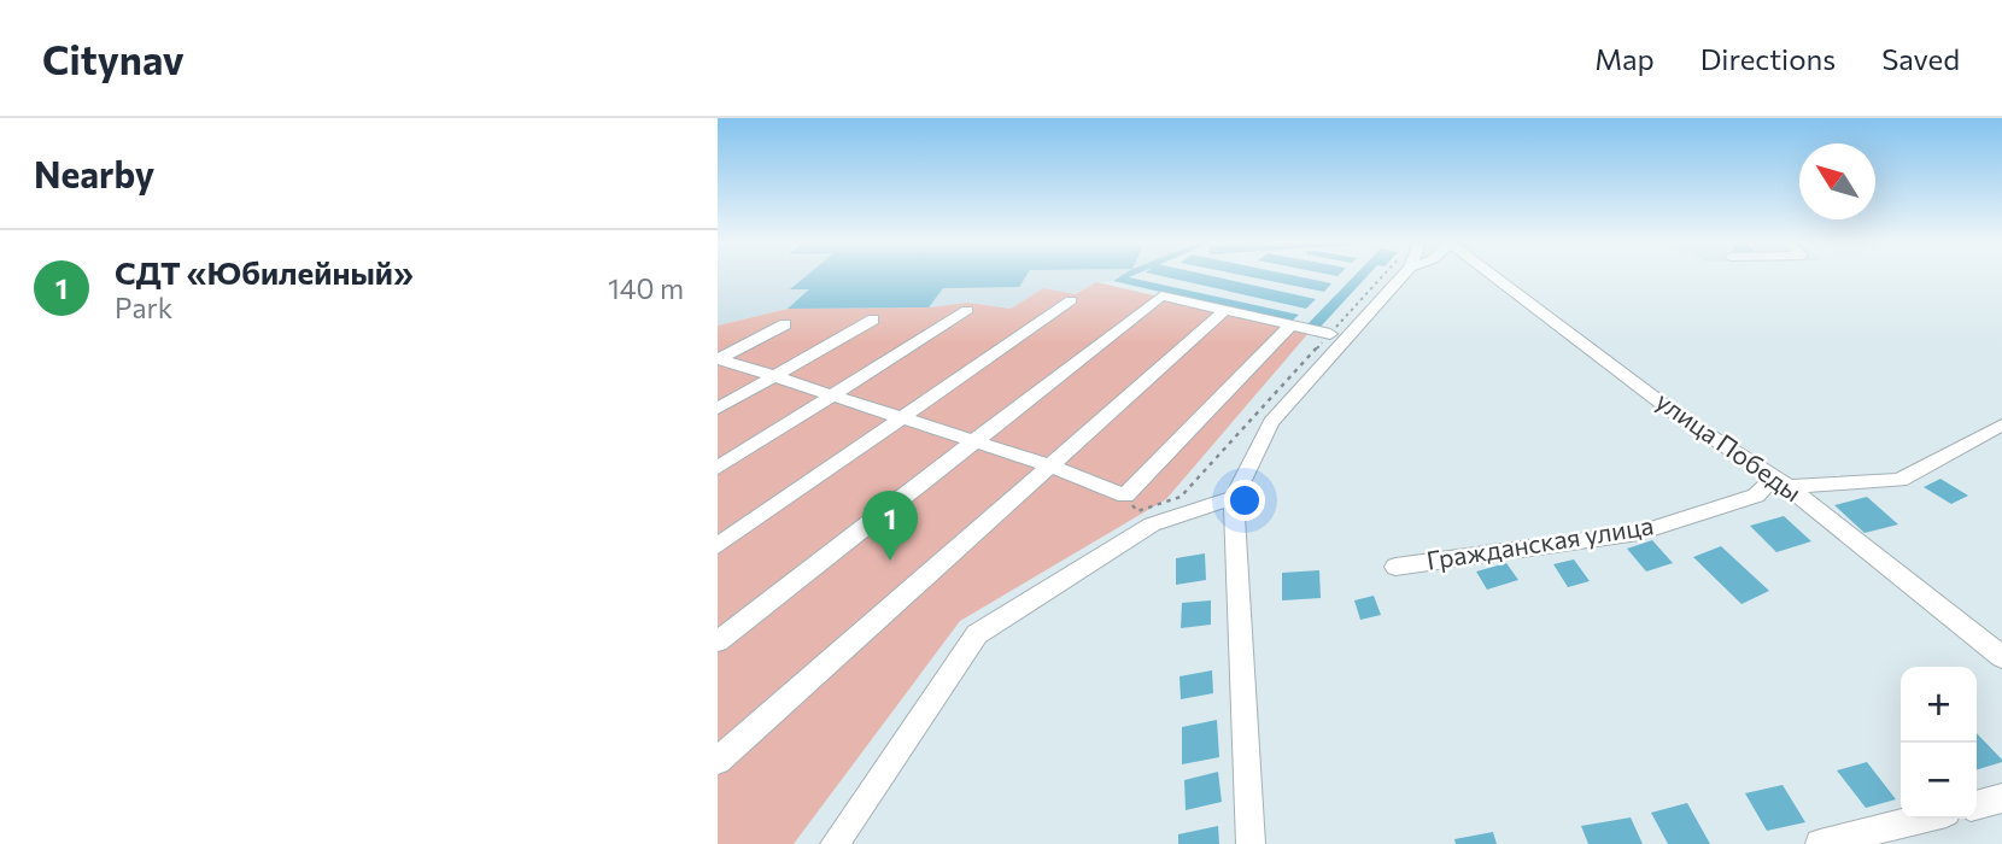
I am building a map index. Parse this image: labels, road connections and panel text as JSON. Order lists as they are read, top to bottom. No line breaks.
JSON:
{"streets":{"street":["улица Победы","Гражданская улица"]},"crossings":[["улица Победы","Гражданская улица"]],"north":"top left","page":{"header":"Citynav","nav":["Map","Directions","Saved"],"heading":"Nearby","list":[{"mark":"1","name":"СДТ «Юбилейный»","note":"Park","value":"140 m"}],"pins":"1","map_buttons":["+","−"]}}
